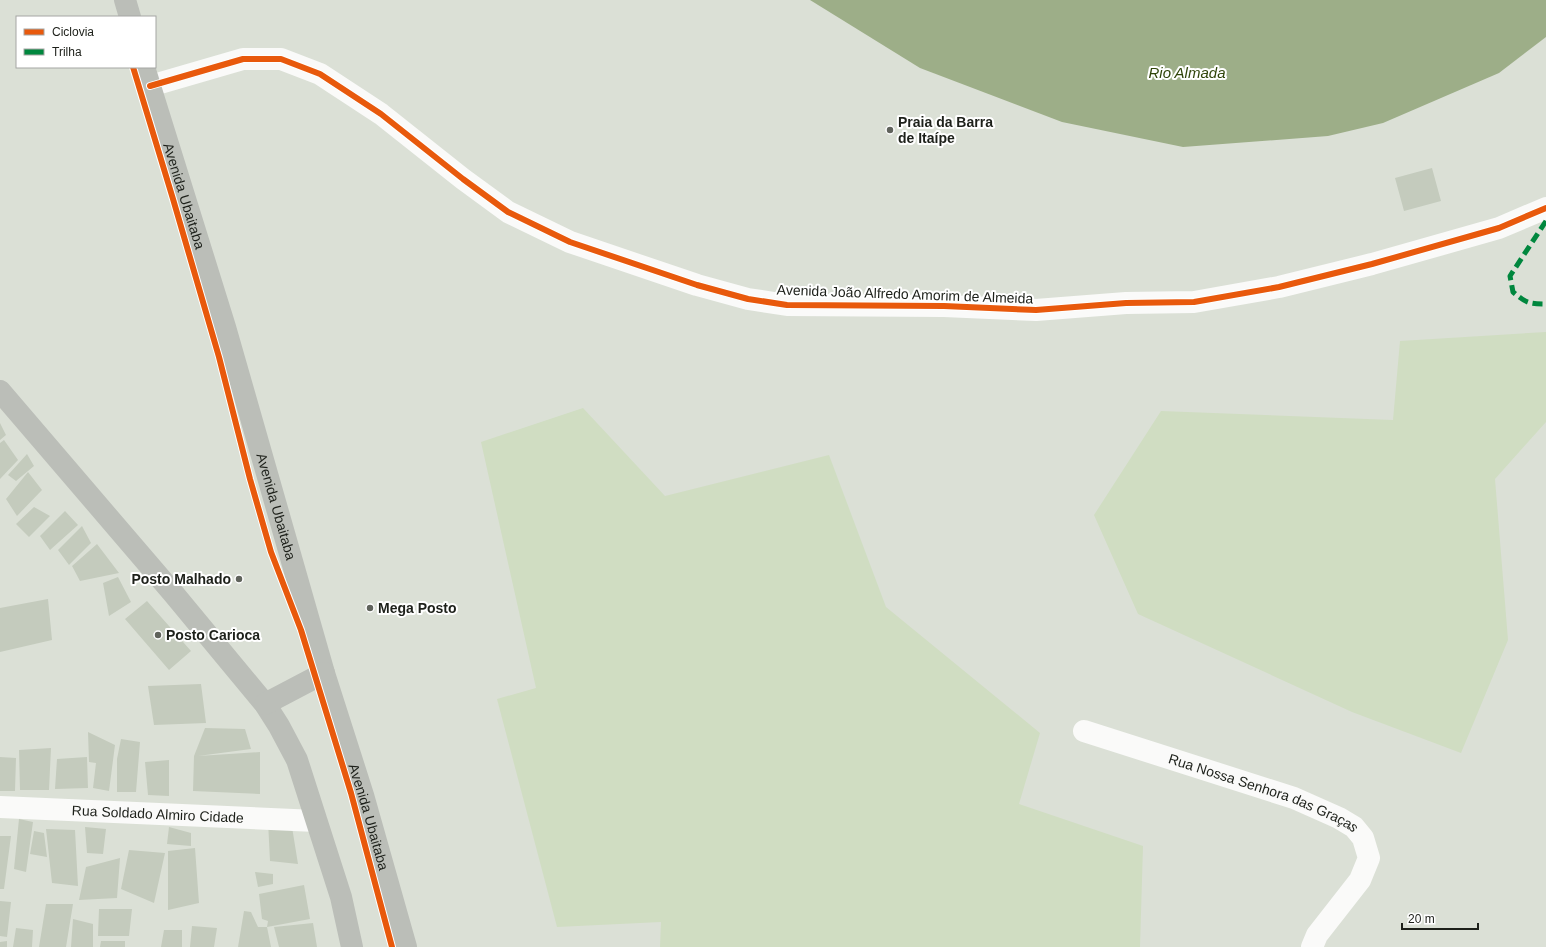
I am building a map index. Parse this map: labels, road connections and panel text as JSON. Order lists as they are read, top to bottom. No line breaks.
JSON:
{"streets":{"main road":["Avenida Ubaitaba"],"street":["Avenida João Alfredo Amorim de Almeida","Rua Nossa Senhora das Graças","Rua Soldado Almiro Cidade"]},"crossings":[["Avenida Ubaitaba","Avenida João Alfredo Amorim de Almeida"]],"water":["Rio Almada"],"places":["Praia da Barra de Itaípe","Posto Malhado","Mega Posto","Posto Carioca"],"legend":["Ciclovia","Trilha"],"scale_bar":"20 m"}
